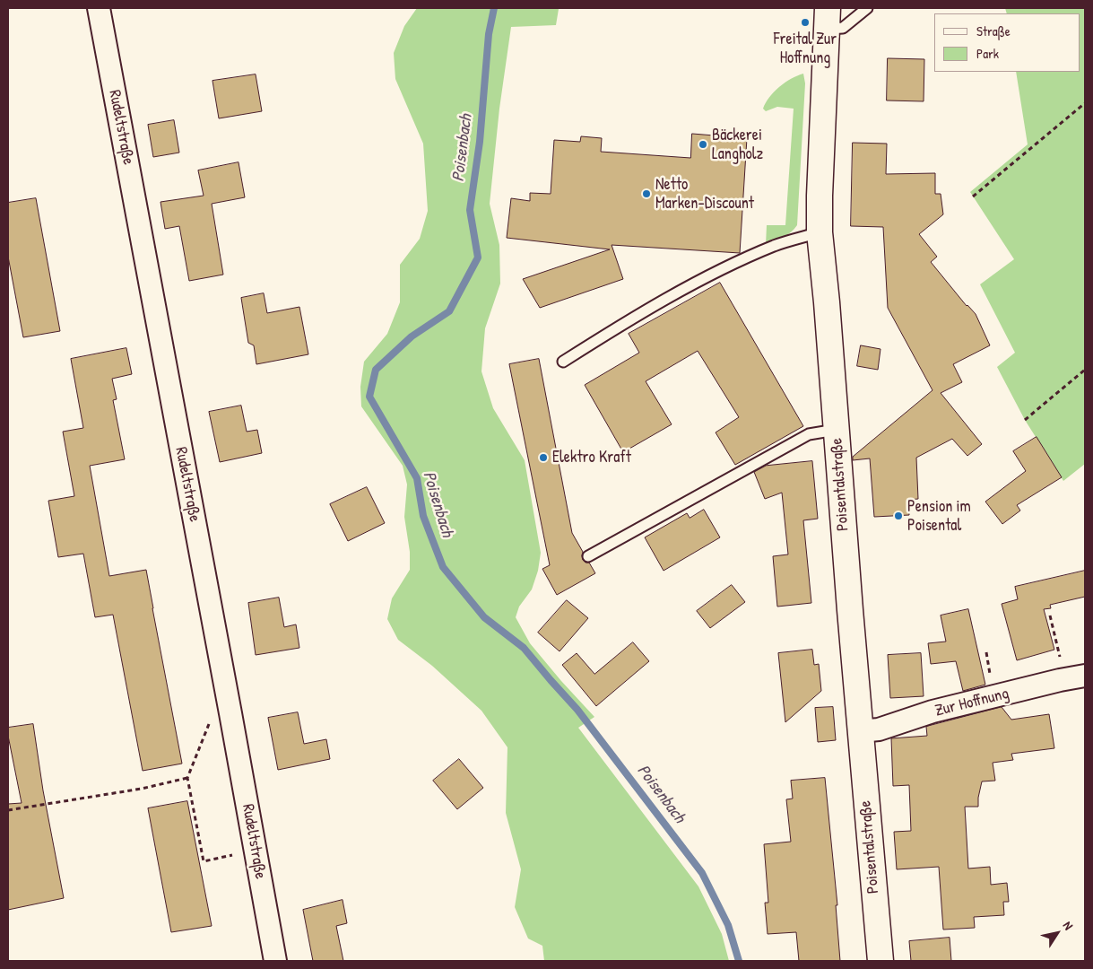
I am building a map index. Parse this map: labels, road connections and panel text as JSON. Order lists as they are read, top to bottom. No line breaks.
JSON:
{"streets":{"main road":["Poisentalstraße"],"street":["Rudeltstraße","Zur Hoffnung"]},"crossings":[["Poisentalstraße","Zur Hoffnung"]],"water":["Poisenbach"],"places":["Freital Zur Hoffnung","Bäckerei Langholz","Netto Marken-Discount","Elektro Kraft","Pension im Poisental"],"legend":["Straße","Park"],"north":"top right"}
